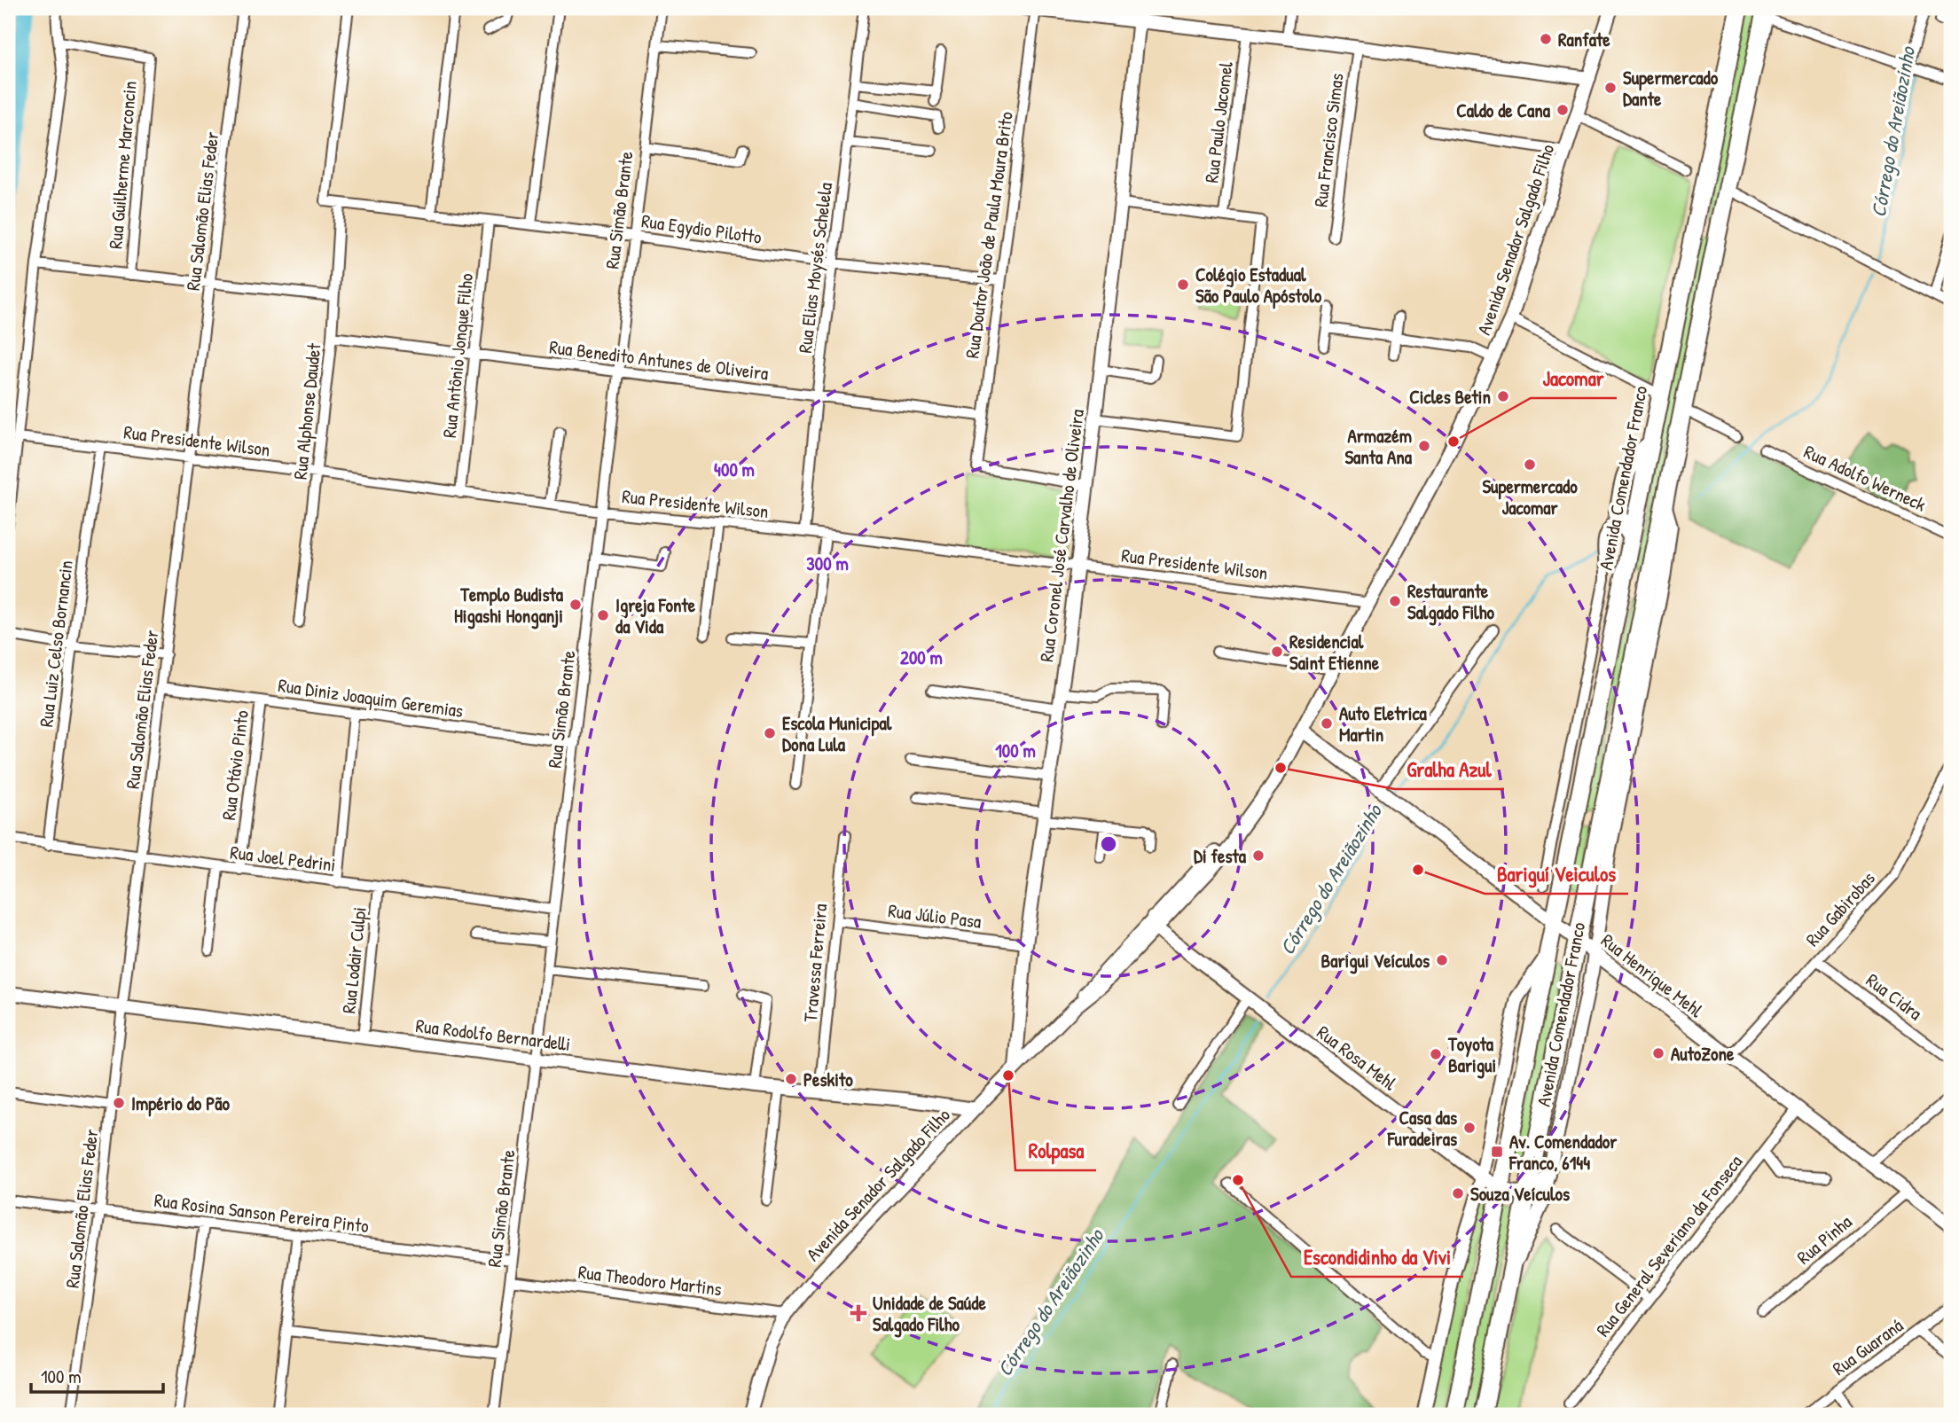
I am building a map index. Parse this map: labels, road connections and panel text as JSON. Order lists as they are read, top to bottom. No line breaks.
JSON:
{"streets":{"highway":["Avenida Comendador Franco"],"street":["Rua Paulo Jacomel","Rua Francisco Simas","Rua Guilherme Marconcin","Rua Simão Brante","Rua Salomão Elias Feder","Rua Egydio Pilotto","Rua Doutor João de Paula Moura Brito","Avenida Senador Salgado Filho","Rua Elias Moysés Schelela","Rua Antônio Jonque Filho","Rua Benedito Antunes de Oliveira","Rua Alphonse Daudet","Rua Presidente Wilson","Rua Adolfo Werneck","Rua Coronel José Carvalho de Oliveira","Rua Luiz Celso Bornancin","Rua Diniz Joaquim Geremias","Rua Otávio Pinto","Rua Joel Pedrini","Rua Gabirobas","Rua Júlio Pasa","Rua Lodair Culpi","Travessa Ferreira","Rua Henrique Mehl","Rua Cidra","Rua Rodolfo Bernardelli","Rua Rosa Mehl","Rua Rosina Sanson Pereira Pinto","Rua Pinha","Rua General Severiano da Fonseca","Rua Theodoro Martins","Rua Guaraná"]},"crossings":[["Rua Simão Brante","Rua Egydio Pilotto"],["Rua Simão Brante","Rua Benedito Antunes de Oliveira"],["Rua Simão Brante","Rua Presidente Wilson"],["Rua Simão Brante","Rua Diniz Joaquim Geremias"],["Rua Simão Brante","Rua Joel Pedrini"],["Rua Simão Brante","Rua Rodolfo Bernardelli"],["Rua Simão Brante","Rua Rosina Sanson Pereira Pinto"],["Rua Simão Brante","Rua Theodoro Martins"],["Rua Salomão Elias Feder","Rua Presidente Wilson"],["Rua Salomão Elias Feder","Rua Diniz Joaquim Geremias"],["Rua Salomão Elias Feder","Rua Joel Pedrini"],["Rua Salomão Elias Feder","Rua Rodolfo Bernardelli"],["Rua Salomão Elias Feder","Rua Rosina Sanson Pereira Pinto"],["Rua Egydio Pilotto","Rua Doutor João de Paula Moura Brito"],["Rua Egydio Pilotto","Rua Elias Moysés Schelela"],["Rua Egydio Pilotto","Rua Antônio Jonque Filho"],["Rua Egydio Pilotto","Rua Alphonse Daudet"],["Rua Doutor João de Paula Moura Brito","Rua Benedito Antunes de Oliveira"],["Rua Doutor João de Paula Moura Brito","Rua Coronel José Carvalho de Oliveira"],["Avenida Senador Salgado Filho","Rua Presidente Wilson"],["Avenida Senador Salgado Filho","Rua Coronel José Carvalho de Oliveira"],["Avenida Senador Salgado Filho","Rua Henrique Mehl"],["Avenida Senador Salgado Filho","Rua Rodolfo Bernardelli"],["Avenida Senador Salgado Filho","Rua Rosa Mehl"],["Avenida Senador Salgado Filho","Rua Theodoro Martins"],["Rua Elias Moysés Schelela","Rua Benedito Antunes de Oliveira"],["Rua Elias Moysés Schelela","Rua Presidente Wilson"],["Rua Antônio Jonque Filho","Rua Benedito Antunes de Oliveira"],["Rua Antônio Jonque Filho","Rua Presidente Wilson"],["Rua Benedito Antunes de Oliveira","Rua Alphonse Daudet"],["Rua Alphonse Daudet","Rua Presidente Wilson"],["Rua Presidente Wilson","Rua Coronel José Carvalho de Oliveira"],["Rua Presidente Wilson","Rua Luiz Celso Bornancin"],["Avenida Comendador Franco","Rua Henrique Mehl"],["Avenida Comendador Franco","Rua Rosa Mehl"],["Rua Coronel José Carvalho de Oliveira","Rua Júlio Pasa"],["Rua Luiz Celso Bornancin","Rua Joel Pedrini"],["Rua Diniz Joaquim Geremias","Rua Otávio Pinto"],["Rua Otávio Pinto","Rua Joel Pedrini"],["Rua Joel Pedrini","Rua Lodair Culpi"],["Rua Gabirobas","Rua Henrique Mehl"],["Rua Gabirobas","Rua Cidra"],["Rua Júlio Pasa","Travessa Ferreira"],["Rua Lodair Culpi","Rua Rodolfo Bernardelli"],["Travessa Ferreira","Rua Rodolfo Bernardelli"],["Rua Henrique Mehl","Rua Pinha"],["Rua Henrique Mehl","Rua General Severiano da Fonseca"]],"water":["Córrego do Areiãozinho"],"places":{"other":["Ranfate","Supermercado Dante","Caldo de Cana","Colégio Estadual São Paulo Apóstolo","Cicles Betin","Jacomar","Armazém Santa Ana","Supermercado Jacomar","Restaurante Salgado Filho","Templo Budista Higashi Honganji","Igreja Fonte da Vida","Residencial Saint Etienne","Auto Eletrica Martin","Escola Municipal Dona Lula","Gralha Azul","Di festa","Bariguí Veiculos","Barigui Veículos","AutoZone","Toyota Barigui","Rolpasa","Peskito","Império do Pão","Casa das Furadeiras","Escondidinho da Vivi","Souza Veículos"],"transit":["Av. Comendador Franco, 6144"],"health":["Unidade de Saúde Salgado Filho"]},"scale_bar":"100 m","rings":["400 m","300 m","200 m","100 m"]}
